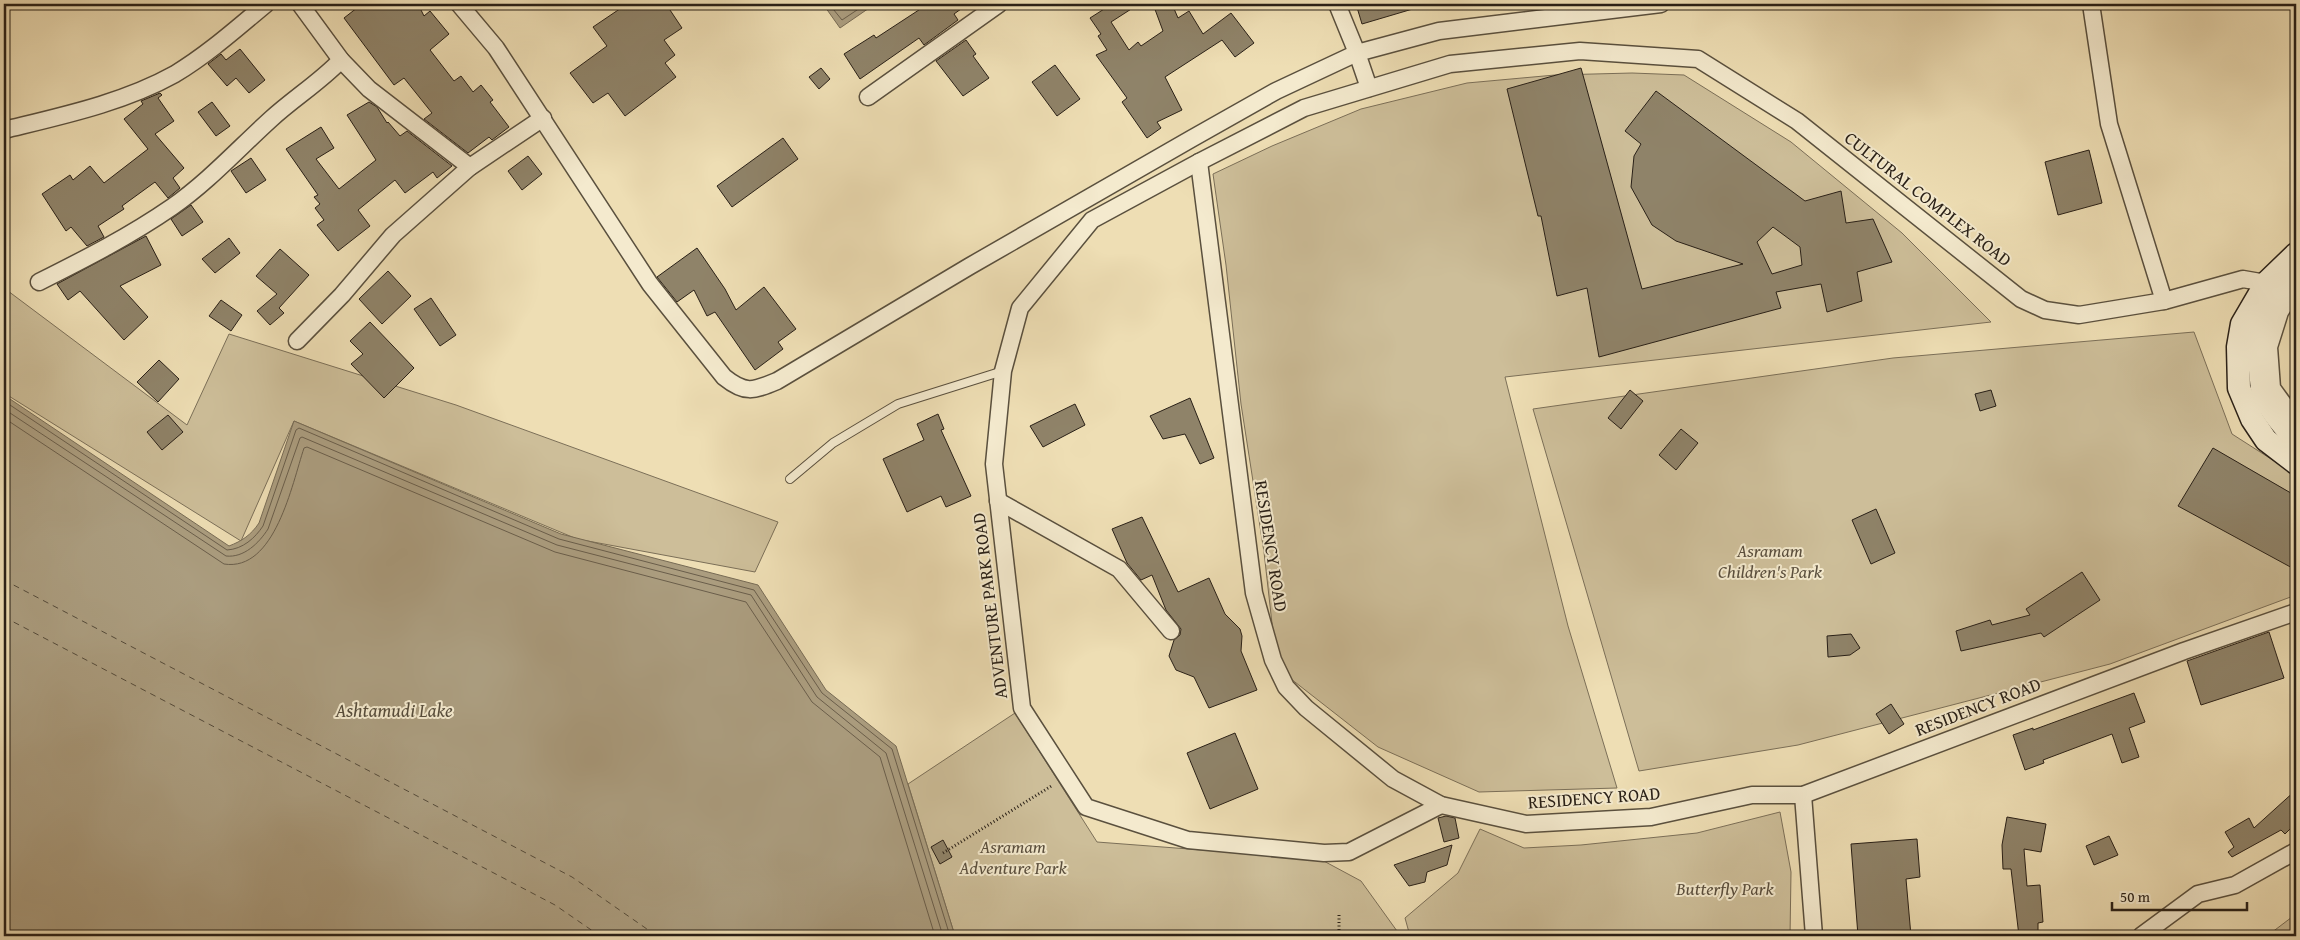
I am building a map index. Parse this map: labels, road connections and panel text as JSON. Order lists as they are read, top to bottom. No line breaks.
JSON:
{"streets":{"street":["CULTURAL COMPLEX ROAD","RESIDENCY ROAD","ADVENTURE PARK ROAD"]},"crossings":[["CULTURAL COMPLEX ROAD","ADVENTURE PARK ROAD"],["RESIDENCY ROAD","ADVENTURE PARK ROAD"]],"water":["Ashtamudi Lake"],"parks":["Asramam Children's Park","Asramam Adventure Park","Butterfly Park"],"scale_bar":"50 m"}
